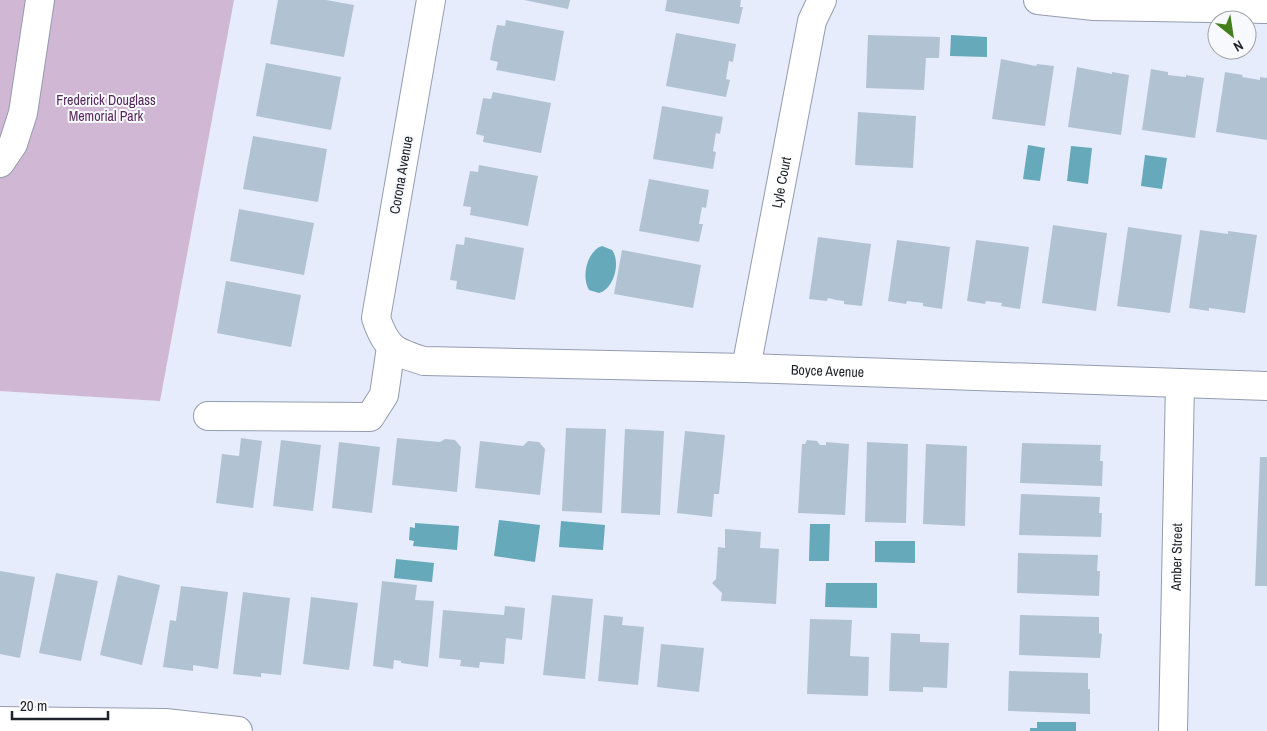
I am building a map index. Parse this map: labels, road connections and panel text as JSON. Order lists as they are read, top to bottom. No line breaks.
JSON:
{"streets":{"street":["Corona Avenue","Lyle Court","Boyce Avenue","Amber Street"]},"crossings":[["Corona Avenue","Boyce Avenue"],["Lyle Court","Boyce Avenue"],["Boyce Avenue","Amber Street"]],"parks":["Frederick Douglass Memorial Park"],"scale_bar":"20 m","north":"bottom right"}
